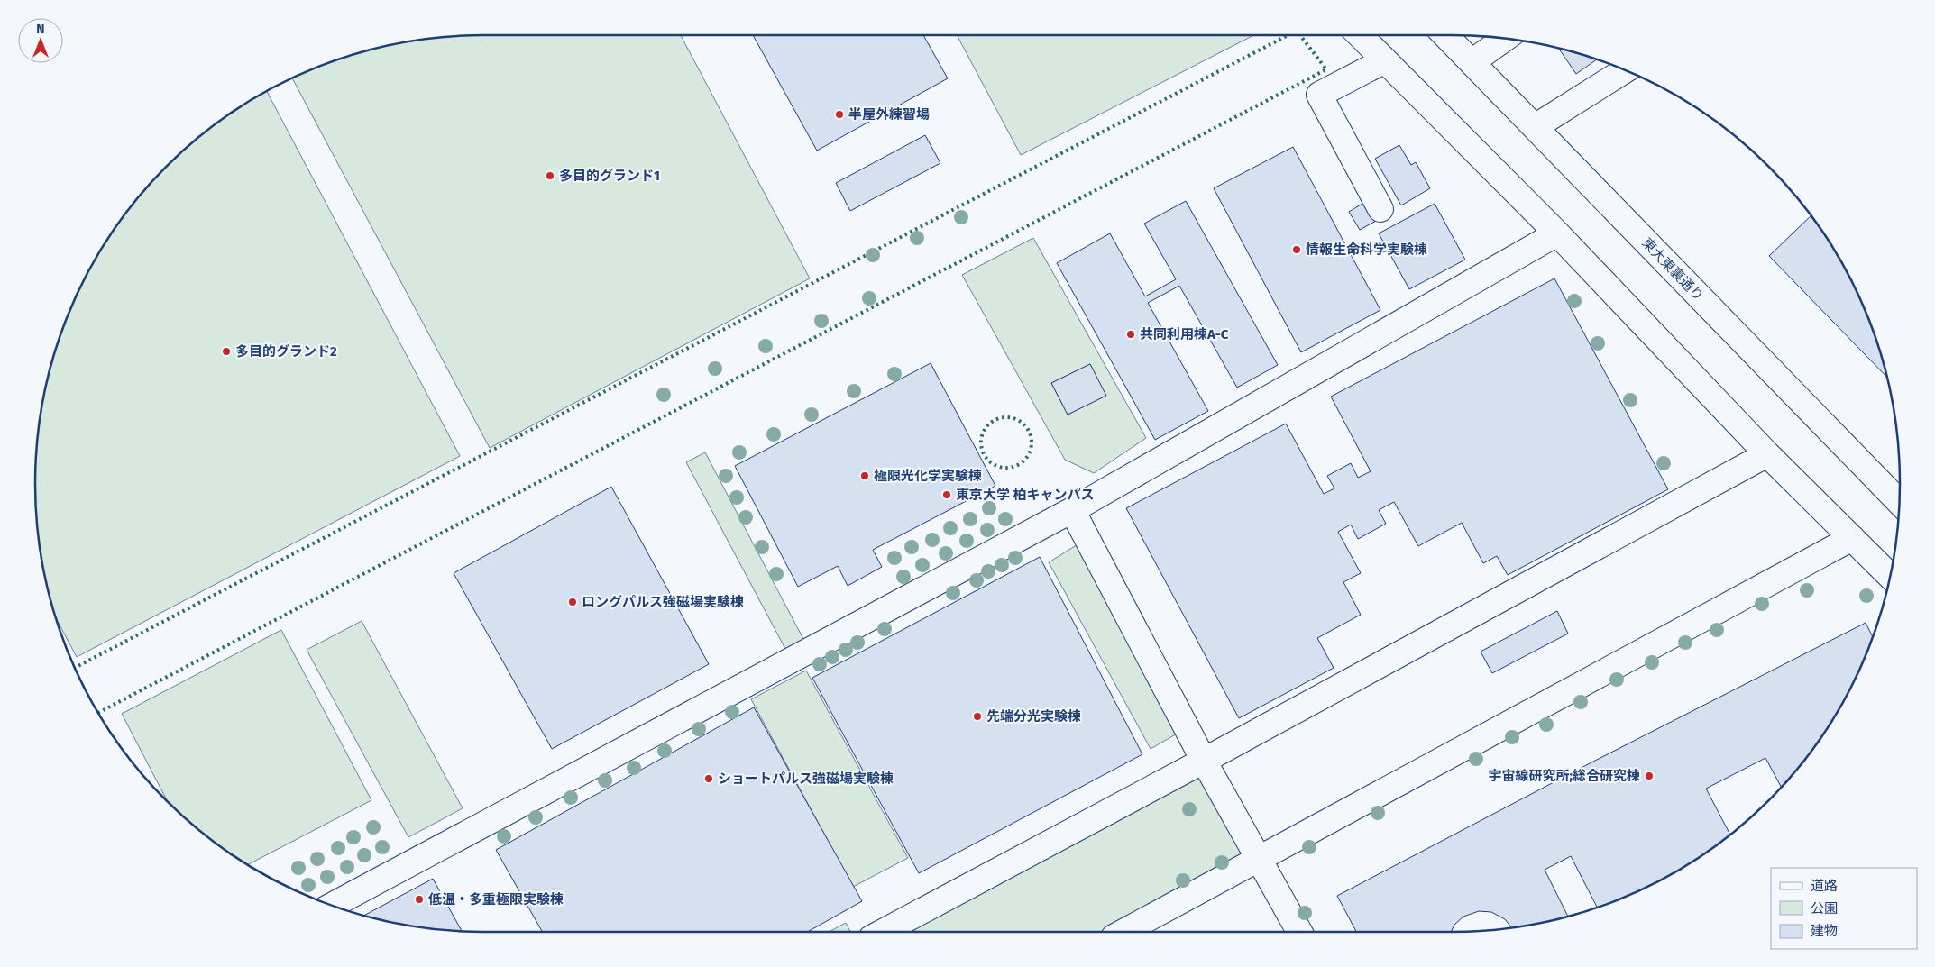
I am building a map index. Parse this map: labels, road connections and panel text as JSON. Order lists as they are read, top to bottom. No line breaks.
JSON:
{"streets":{"street":["東大東裏通り"]},"places":["半屋外練習場","多目的グランド1","情報生命科学実験棟","共同利用棟A-C","多目的グランド2","極限光化学実験棟","東京大学 柏キャンパス","ロングパルス強磁場実験棟","先端分光実験棟","宇宙線研究所;総合研究棟","ショートパルス強磁場実験棟","低温・多重極限実験棟"],"legend":["道路","公園","建物"],"north":"top"}
